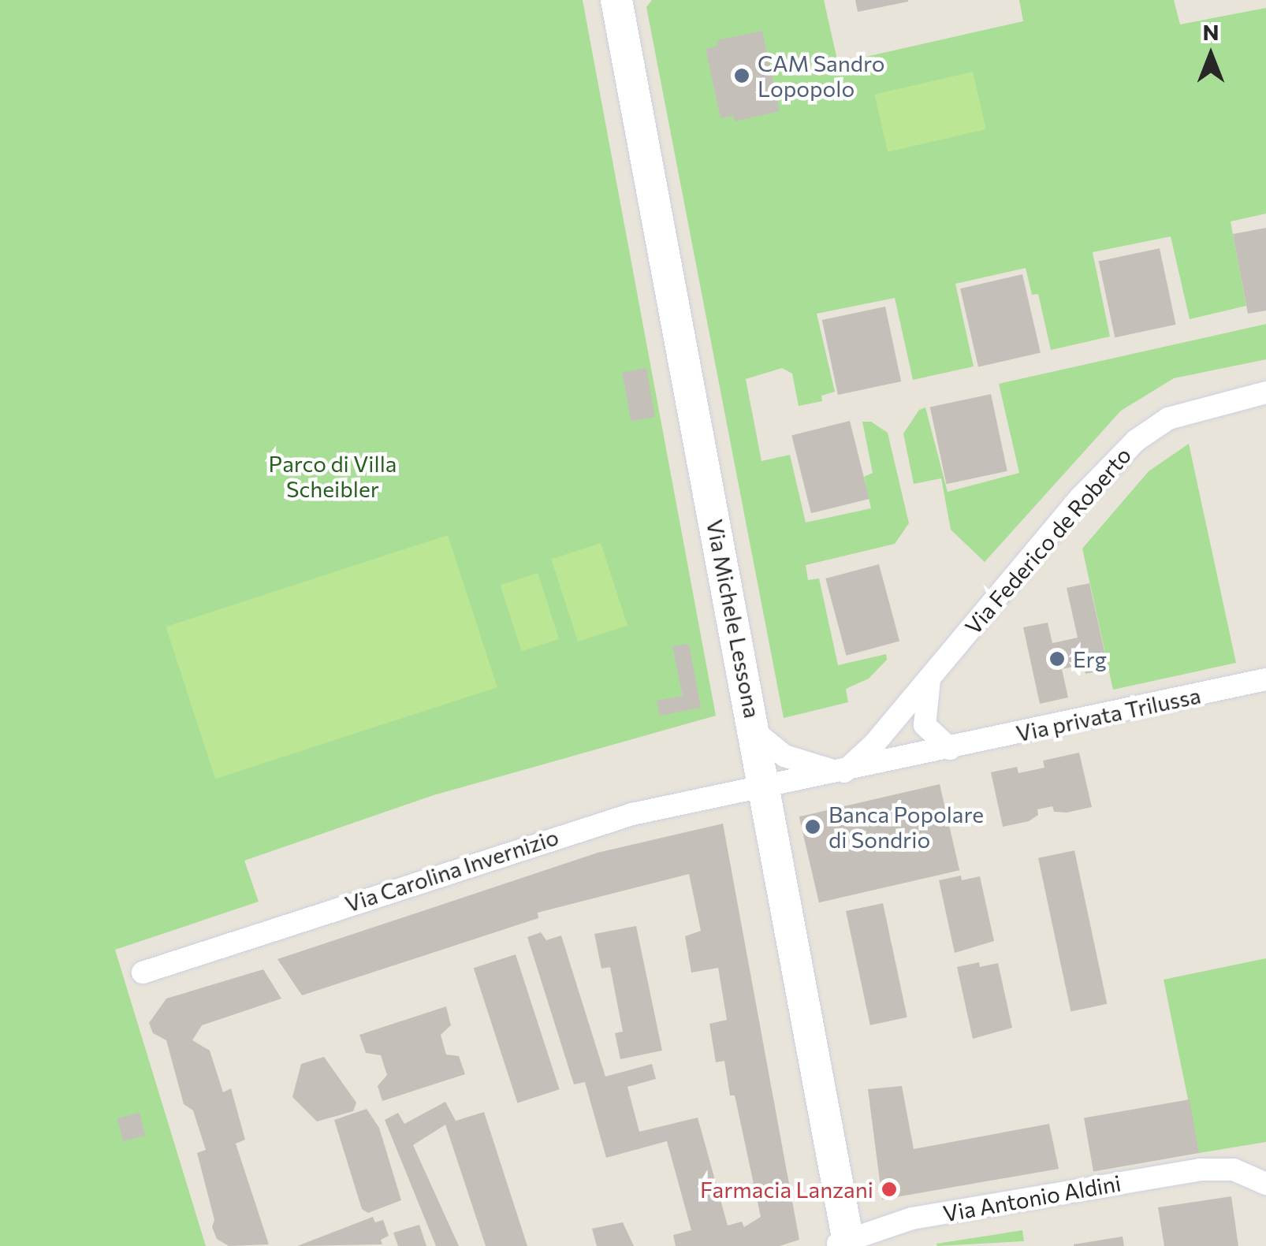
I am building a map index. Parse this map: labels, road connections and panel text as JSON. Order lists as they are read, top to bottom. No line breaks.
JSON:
{"streets":{"street":["Via Federico de Roberto","Via Michele Lessona","Via privata Trilussa","Via Carolina Invernizio","Via Antonio Aldini"]},"crossings":[["Via Michele Lessona","Via Carolina Invernizio"],["Via Michele Lessona","Via Antonio Aldini"]],"parks":["Parco di Villa Scheibler"],"places":["CAM Sandro Lopopolo","Erg","Banca Popolare di Sondrio","Farmacia Lanzani"],"north":"top"}
